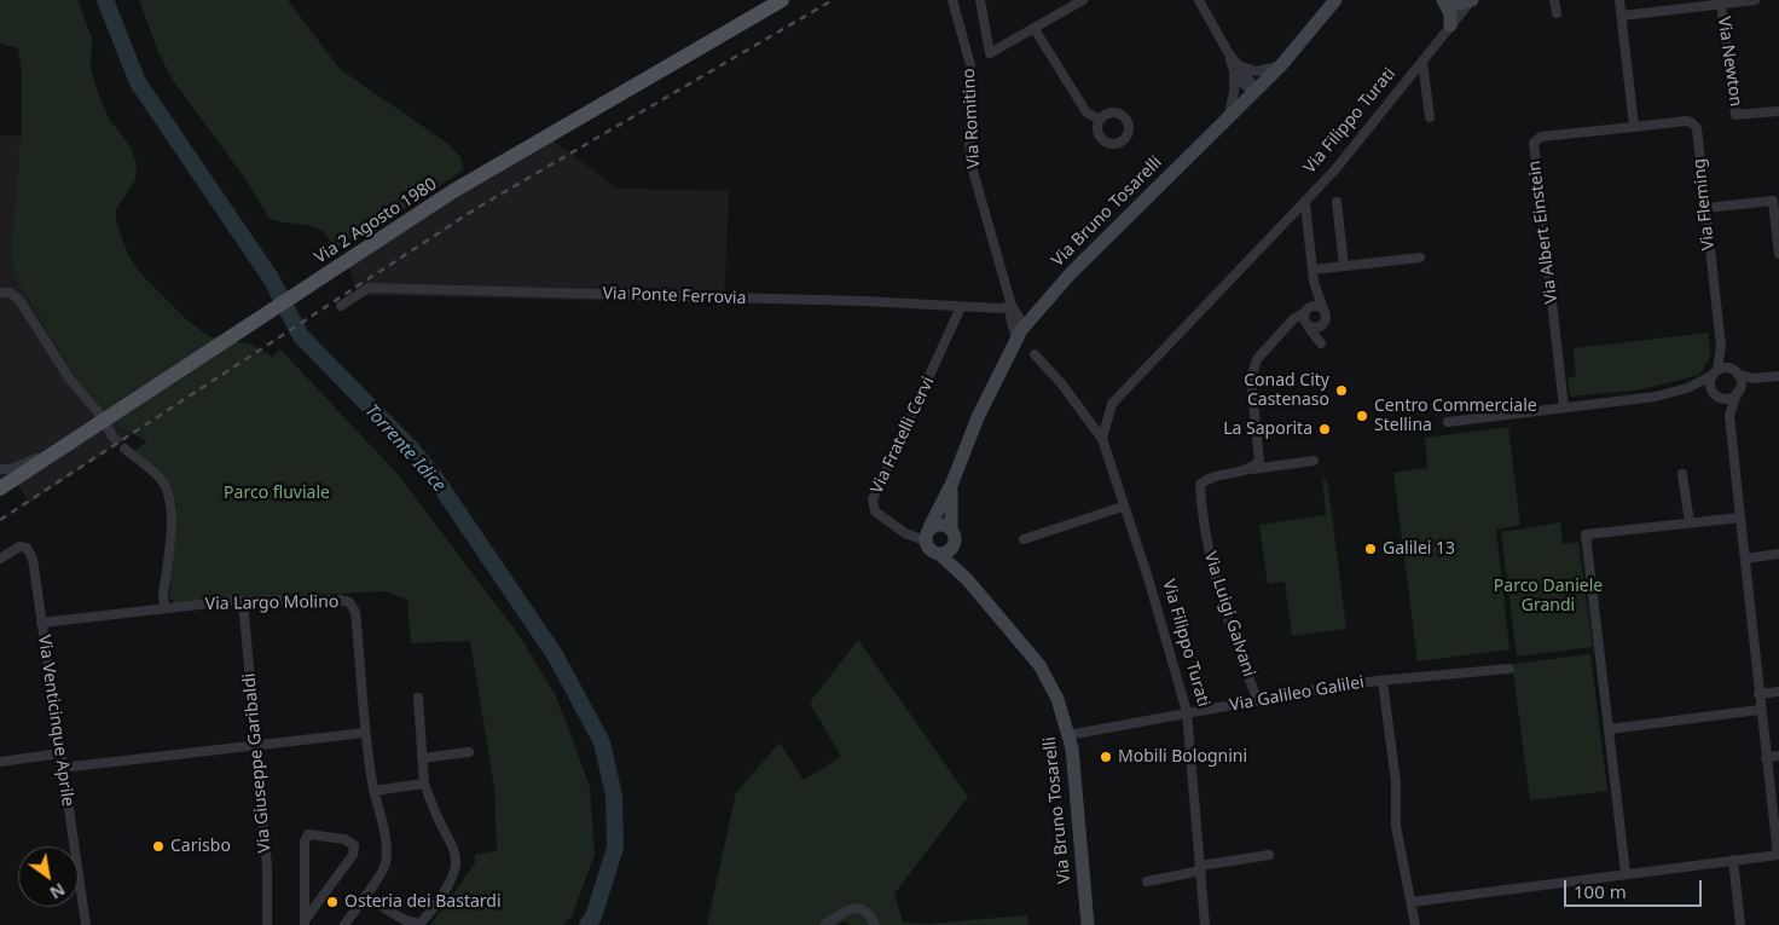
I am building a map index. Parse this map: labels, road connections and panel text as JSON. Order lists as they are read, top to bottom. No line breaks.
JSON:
{"streets":{"main road":["Via 2 Agosto 1980"],"street":["Via Newton","Via Romitino","Via Filippo Turati","Via Fleming","Via Bruno Tosarelli","Via Albert Einstein","Via Ponte Ferrovia","Via Fratelli Cervi","Via Largo Molino","Via Luigi Galvani","Via Galileo Galilei","Via Venticinque Aprile","Via Giuseppe Garibaldi"]},"crossings":[["Via Romitino","Via Bruno Tosarelli"],["Via Romitino","Via Ponte Ferrovia"],["Via Filippo Turati","Via Galileo Galilei"],["Via Fleming","Via Albert Einstein"],["Via Bruno Tosarelli","Via Fratelli Cervi"],["Via Bruno Tosarelli","Via Galileo Galilei"],["Via Ponte Ferrovia","Via Fratelli Cervi"],["Via Largo Molino","Via Venticinque Aprile"],["Via Largo Molino","Via Giuseppe Garibaldi"],["Via Luigi Galvani","Via Galileo Galilei"]],"water":["Torrente Idice"],"parks":["Parco fluviale","Parco Daniele Grandi"],"places":["Conad City Castenaso","Centro Commerciale Stellina","La Saporita","Galilei 13","Mobili Bolognini","Carisbo","Osteria dei Bastardi"],"scale_bar":"100 m","north":"bottom right"}
